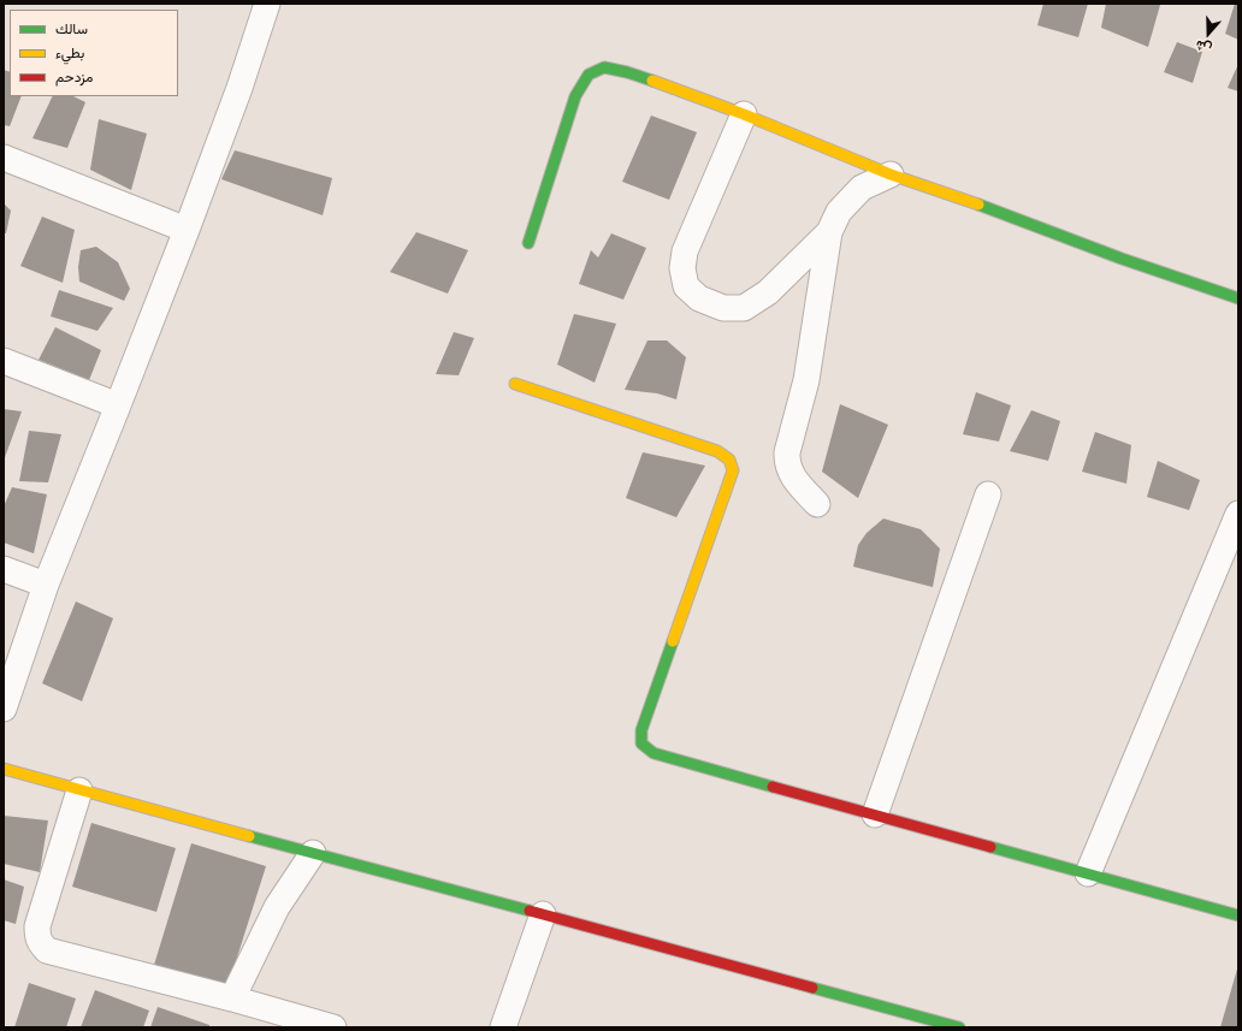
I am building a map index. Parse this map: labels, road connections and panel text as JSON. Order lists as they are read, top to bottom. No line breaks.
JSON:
{"legend":["سالك","بطيء","مزدحم"],"north":"bottom"}
